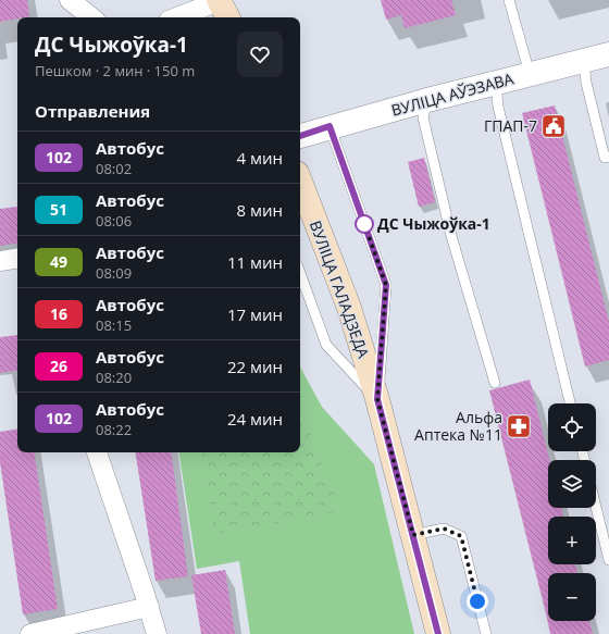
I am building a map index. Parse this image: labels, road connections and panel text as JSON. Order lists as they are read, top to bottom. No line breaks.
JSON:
{"streets":{"main road":["ВУЛІЦА ГАЛАДЗЕДА"],"street":["ВУЛІЦА АЎЭЗАВА"]},"places":{"public building":["ГПАП-7"],"other":["ДС Чыжоўка-1"],"pharmacy":["Альфа Аптека №11"]},"lines":["bus line 102"],"page":{"heading":[["ДС Чыжоўка-1","Пешком · 2 мин · 150 m"],"Отправления"],"list":[{"mark":"102","name":"Автобус","note":"08:02","value":"4 мин"},{"mark":"51","name":"Автобус","note":"08:06","value":"8 мин"},{"mark":"49","name":"Автобус","note":"08:09","value":"11 мин"},{"mark":"16","name":"Автобус","note":"08:15","value":"17 мин"},{"mark":"26","name":"Автобус","note":"08:20","value":"22 мин"},{"mark":"102","name":"Автобус","note":"08:22","value":"24 мин"}],"map_buttons":["+","−"]}}
